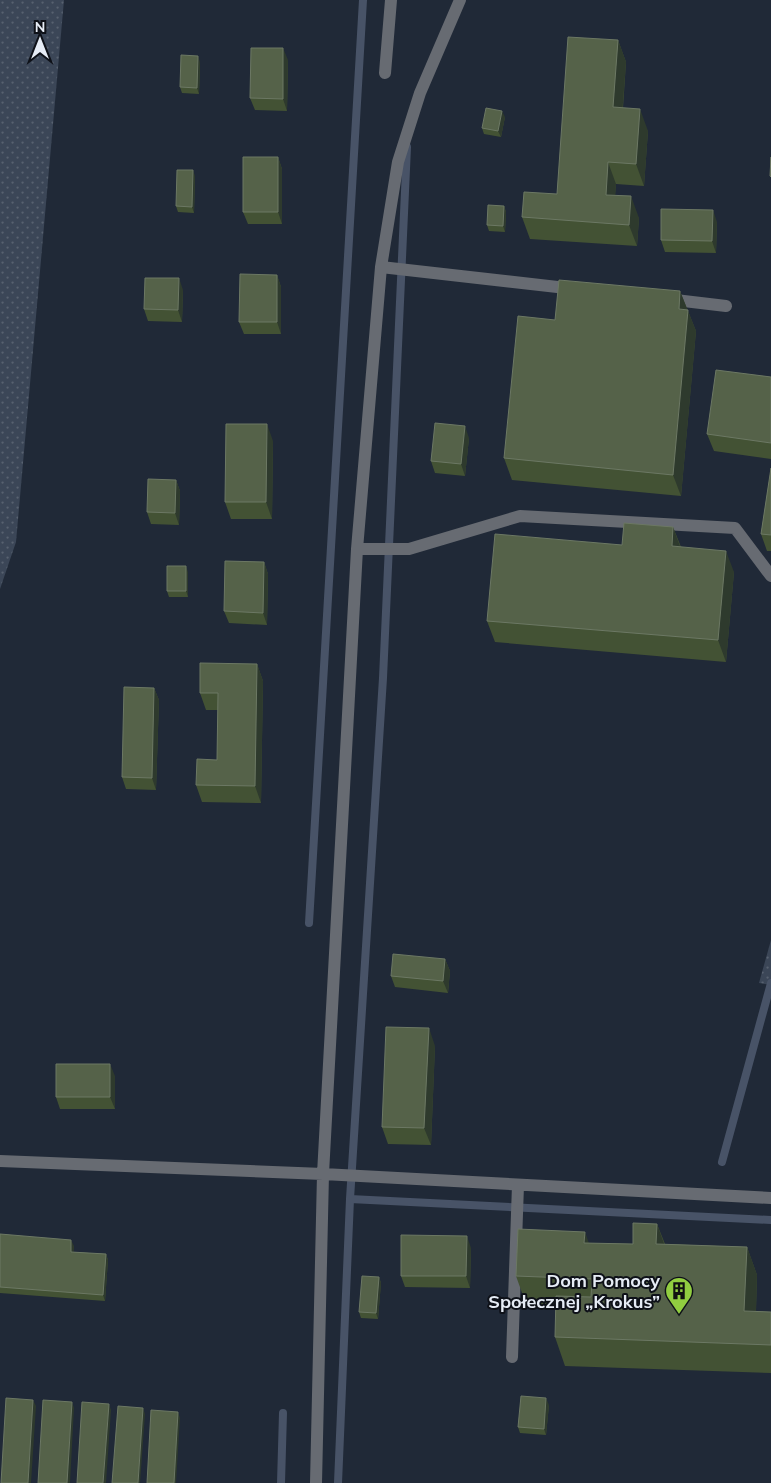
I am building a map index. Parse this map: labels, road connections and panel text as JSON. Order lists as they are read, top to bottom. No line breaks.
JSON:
{"places":{"building":["Dom Pomocy Społecznej „Krokus”"]},"north":"top"}
